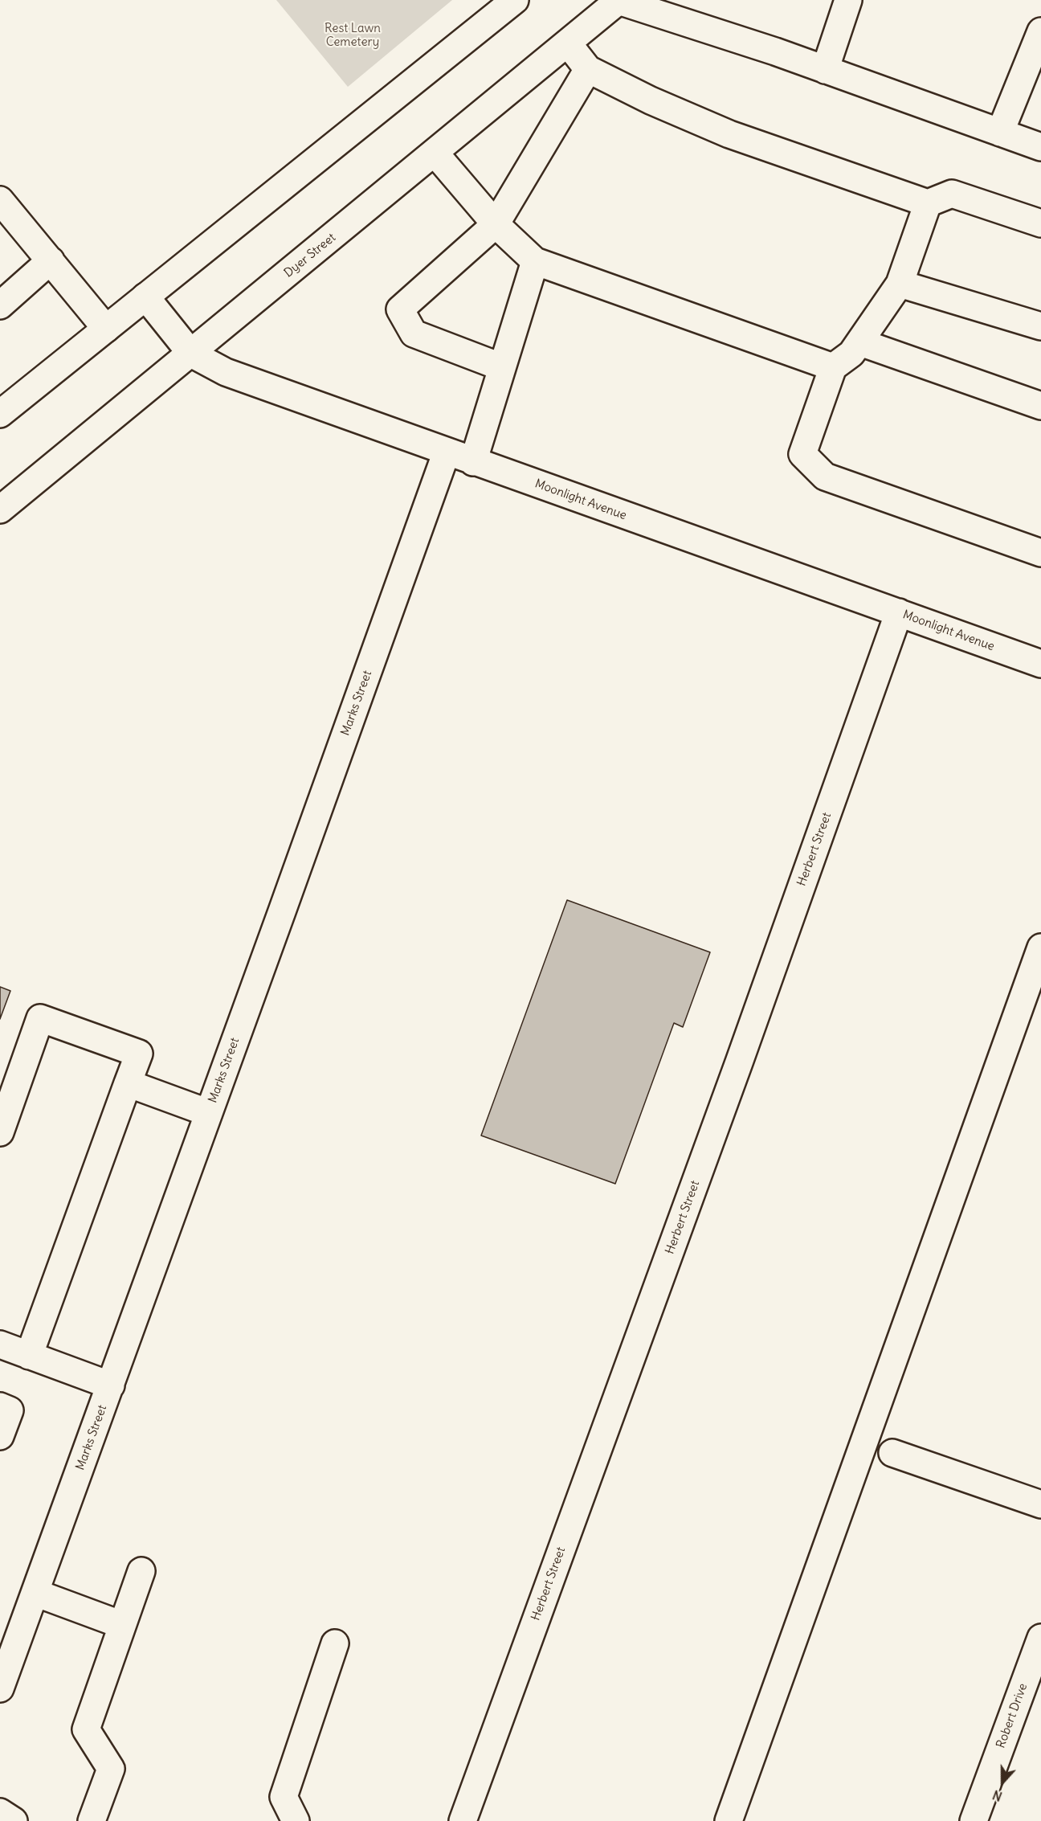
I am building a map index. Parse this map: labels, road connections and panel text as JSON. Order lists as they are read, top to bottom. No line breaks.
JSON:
{"streets":{"street":["Dyer Street","Moonlight Avenue","Marks Street","Herbert Street","Robert Drive"]},"crossings":[["Dyer Street","Moonlight Avenue"],["Moonlight Avenue","Marks Street"],["Moonlight Avenue","Herbert Street"]],"parks":["Rest Lawn Cemetery"],"north":"bottom"}
